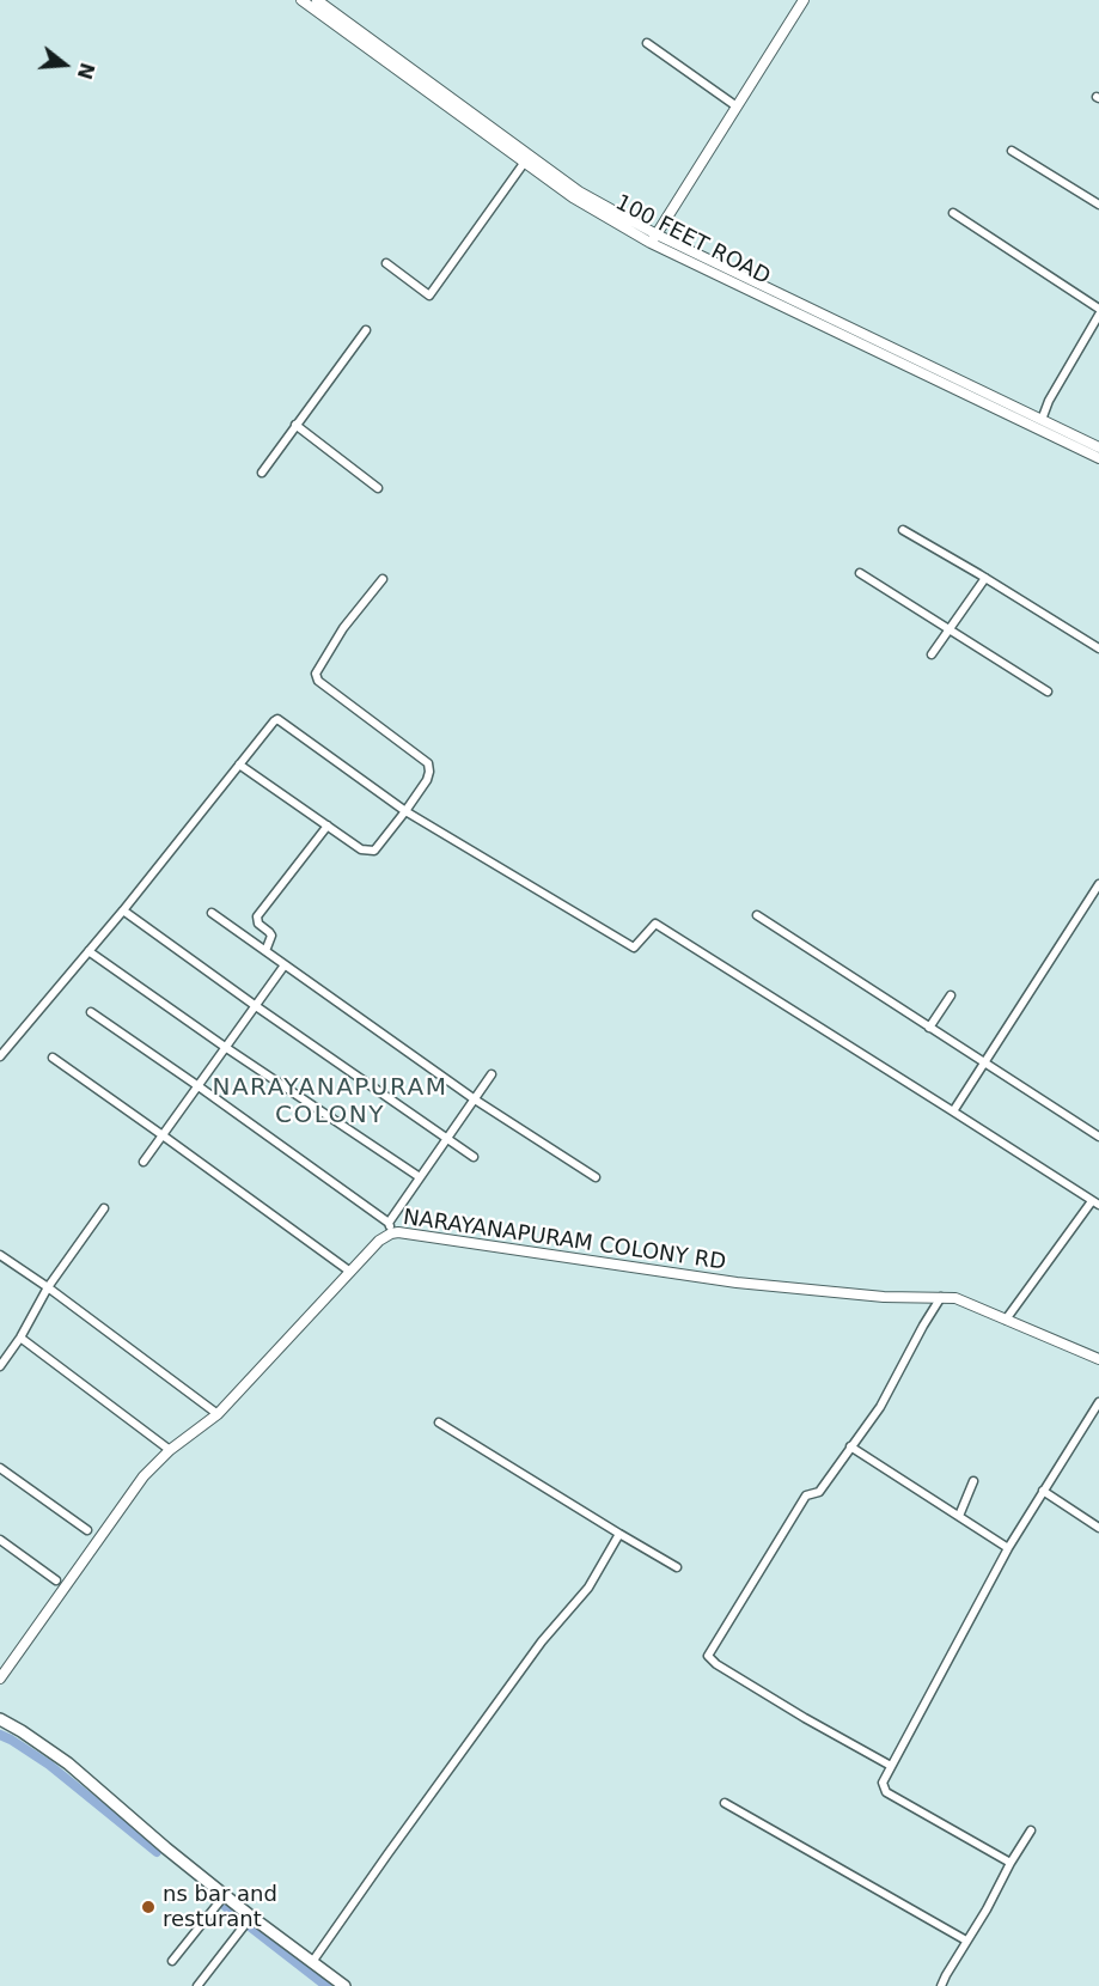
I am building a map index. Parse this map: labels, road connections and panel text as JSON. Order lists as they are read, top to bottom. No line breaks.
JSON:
{"streets":{"street":["100 FEET ROAD","NARAYANAPURAM COLONY RD"]},"districts":["NARAYANAPURAM COLONY"],"places":["ns bar and resturant"],"north":"right"}
